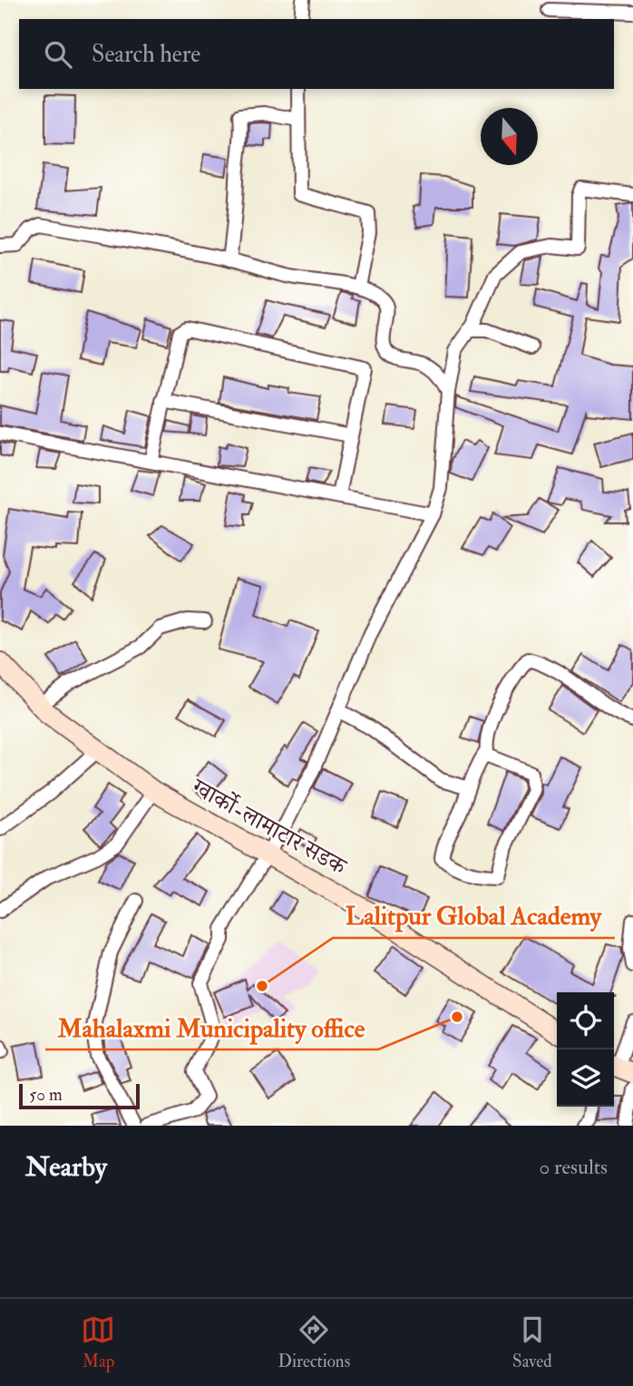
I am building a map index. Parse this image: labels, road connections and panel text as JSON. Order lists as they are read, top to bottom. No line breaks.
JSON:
{"streets":{"main road":["ग्वार्को-लामाटार सडक"]},"places":["Lalitpur Global Academy","Mahalaxmi Municipality office"],"scale_bar":"50 m","north":"bottom","page":{"search":"Search here","scale":"50 m","heading":["Nearby","0 results"],"nav":["Map","Directions","Saved"]}}
